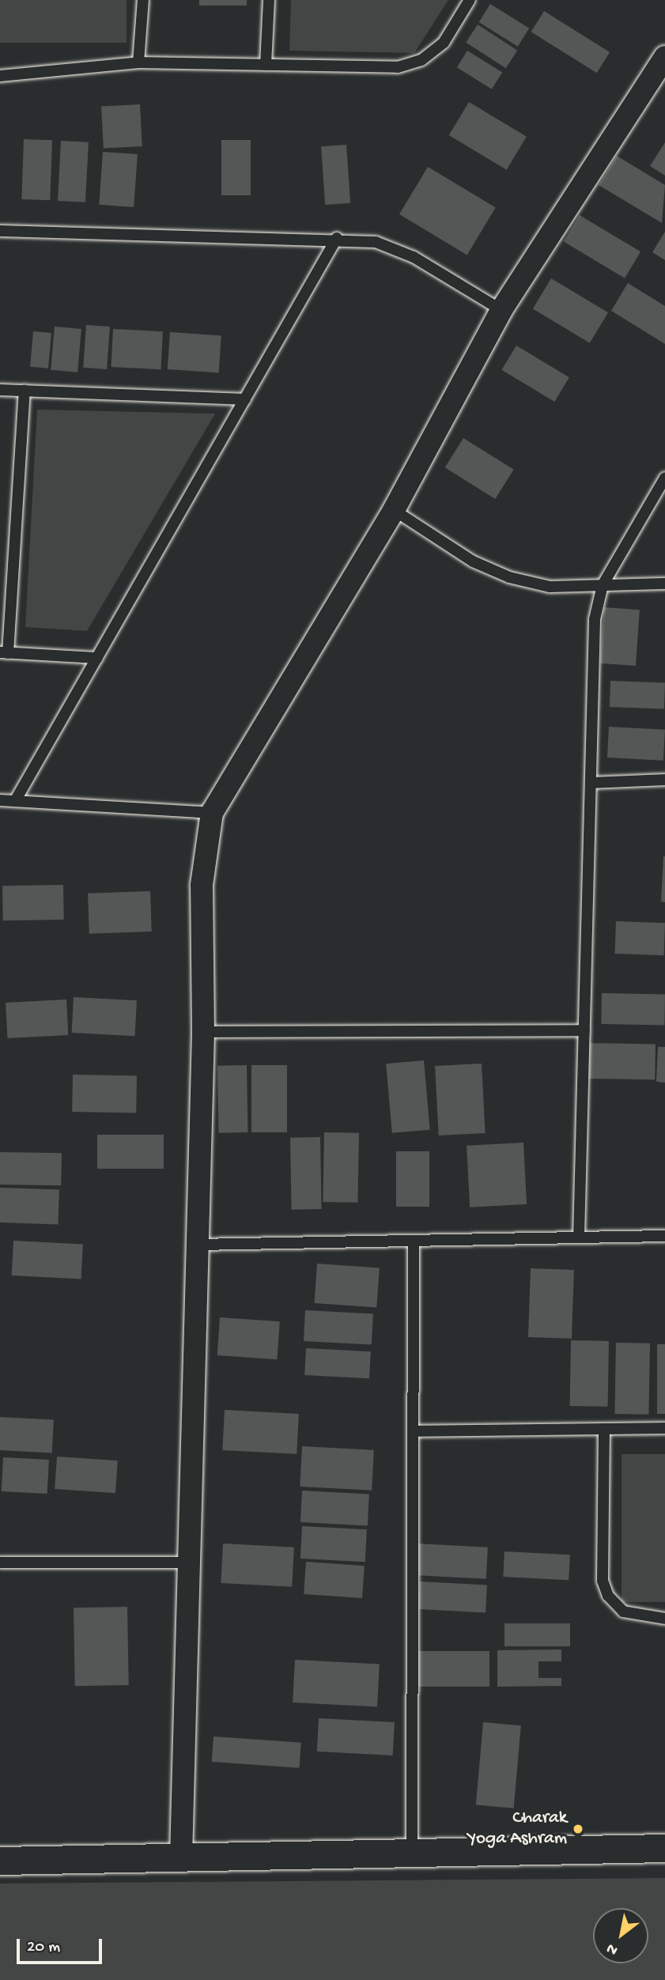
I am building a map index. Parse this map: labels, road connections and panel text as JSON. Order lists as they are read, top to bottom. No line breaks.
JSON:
{"places":["Charak Yoga Ashram"],"scale_bar":"20 m","north":"bottom left"}
